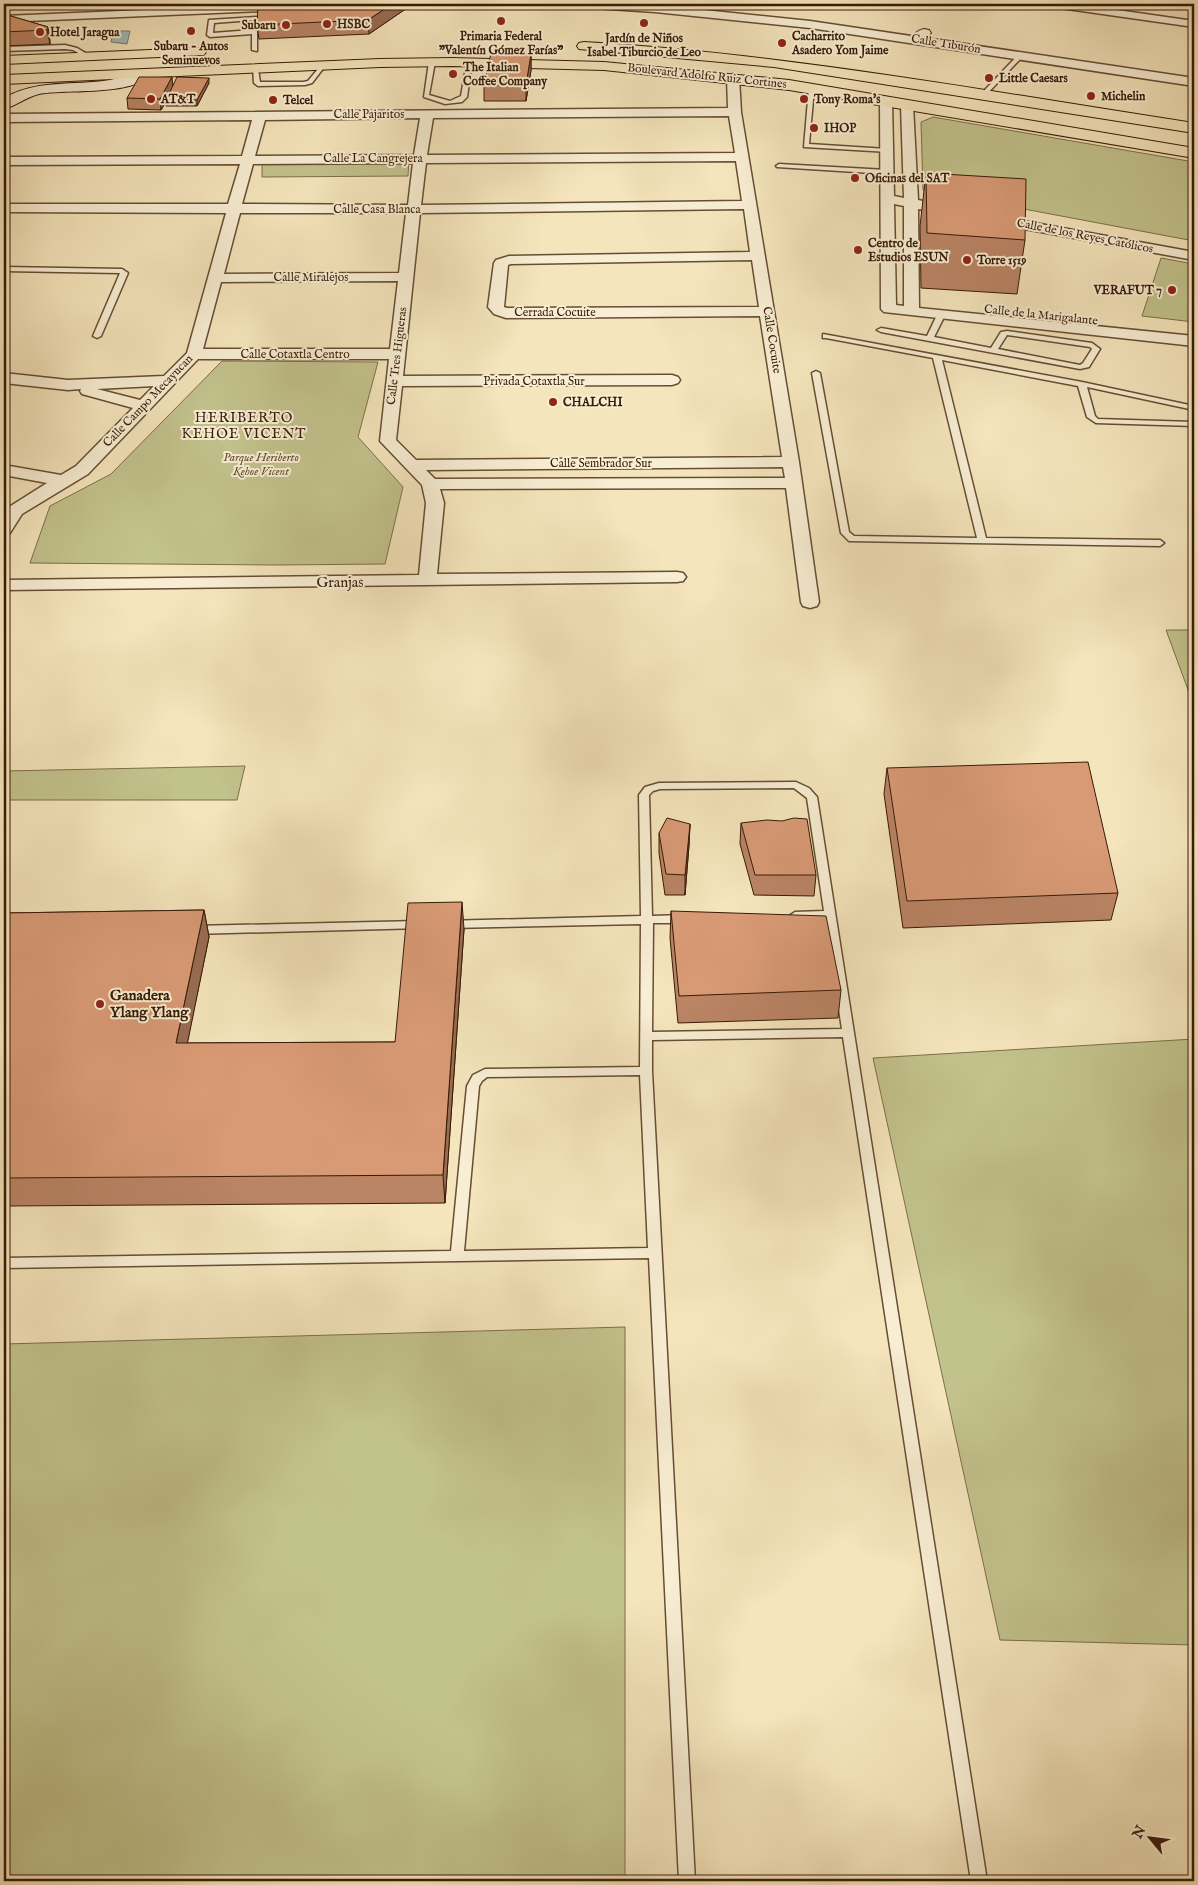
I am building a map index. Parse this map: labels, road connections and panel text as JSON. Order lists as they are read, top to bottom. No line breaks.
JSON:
{"streets":{"main road":["Boulevard Adolfo Ruiz Cortines"],"street":["Calle Tiburón","Calle Pajaritos","Calle La Cangrejera","Calle Casa Blanca","Calle de los Reyes Católicos","Calle Miralejos","Cerrada Cocuite","Calle de la Marigalante","Calle Cocuite","Calle Cotaxtla Centro","Calle Tres Higueras","Privada Cotaxtla Sur","Calle Campo Mecayucan","Calle Sembrador Sur","Granjas"]},"crossings":[["Boulevard Adolfo Ruiz Cortines","Calle Cocuite"],["Calle Pajaritos","Calle Cocuite"],["Calle Pajaritos","Calle Tres Higueras"],["Calle Pajaritos","Calle Campo Mecayucan"],["Calle La Cangrejera","Calle Cocuite"],["Calle La Cangrejera","Calle Tres Higueras"],["Calle La Cangrejera","Calle Campo Mecayucan"],["Calle Casa Blanca","Calle Cocuite"],["Calle Casa Blanca","Calle Tres Higueras"],["Calle Casa Blanca","Calle Campo Mecayucan"],["Calle de los Reyes Católicos","Calle de la Marigalante"],["Calle Miralejos","Calle Tres Higueras"],["Calle Miralejos","Calle Campo Mecayucan"],["Cerrada Cocuite","Calle Cocuite"],["Calle Cocuite","Calle Sembrador Sur"],["Calle Cotaxtla Centro","Calle Tres Higueras"],["Calle Cotaxtla Centro","Calle Campo Mecayucan"],["Calle Tres Higueras","Privada Cotaxtla Sur"],["Calle Tres Higueras","Calle Sembrador Sur"]],"districts":["HERIBERTO KEHOE VICENT"],"parks":["Parque Heriberto Kehoe Vicent"],"places":["Primaria Federal \"Valentín Gómez Farías\"","Jardín de Niños Isabel Tiburcio de Leo","HSBC","Subaru","Subaru - Autos Seminuevos","Hotel Jaragua","Cacharrito Asadero Yom Jaime","The Italian Coffee Company","Little Caesars","Michelin","AT&T","Tony Roma's","Telcel","IHOP","Oficinas del SAT","Centro de Estudios ESUN","Torre 1519","VERAFUT 7","CHALCHI","Ganadera Ylang Ylang"],"north":"top left"}
